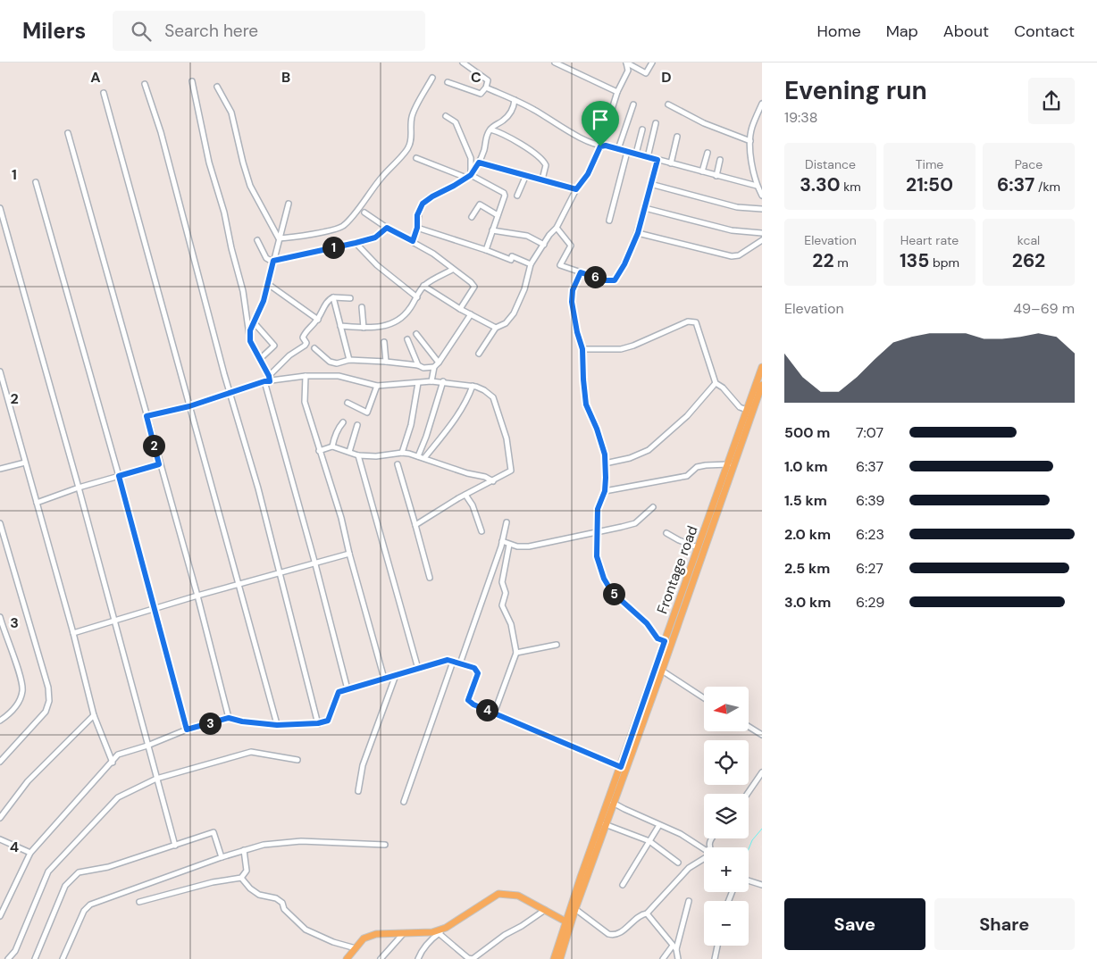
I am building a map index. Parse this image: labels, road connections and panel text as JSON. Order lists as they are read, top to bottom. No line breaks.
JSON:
{"streets":{"main road":["Frontage road"]},"north":"left","page":{"header":"Milers","search":"Search here","nav":["Home","Map","About","Contact"],"heading":["Evening run","19:38"],"stats":[["Distance","3.30 km"],["Time","21:50"],["Pace","6:37 /km"],["Elevation","22 m"],["Heart rate","135 bpm"],["kcal","262"]],"pins":["1","6","2","5","4","3"],"chart":["Elevation","49–69 m"],"list":[{"name":"500 m","note":"7:07"},{"name":"1.0 km","note":"6:37"},{"name":"1.5 km","note":"6:39"},{"name":"2.0 km","note":"6:23"},{"name":"2.5 km","note":"6:27"},{"name":"3.0 km","note":"6:29"}],"map_buttons":["+","−"],"buttons":["Save","Share"]},"grid":{"columns":["A","B","C","D"],"rows":["1","2","3","4"]}}
